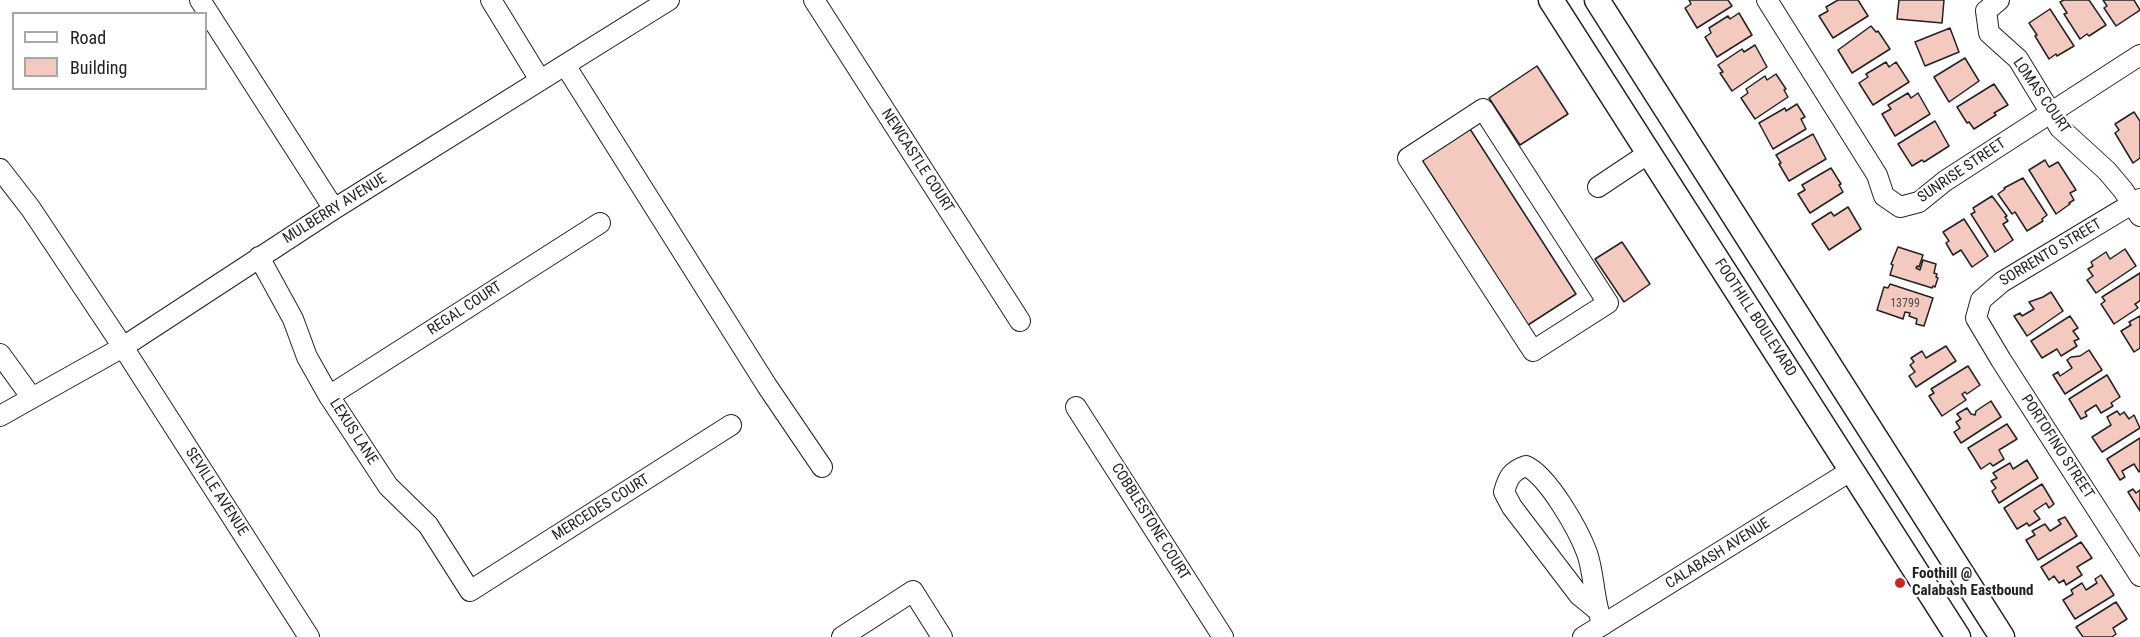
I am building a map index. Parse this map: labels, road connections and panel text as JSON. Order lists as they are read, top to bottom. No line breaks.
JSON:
{"streets":{"main road":["FOOTHILL BOULEVARD"],"street":["LOMAS COURT","NEWCASTLE COURT","SUNRISE STREET","MULBERRY AVENUE","SORRENTO STREET","REGAL COURT","LEXUS LANE","PORTOFINO STREET","SEVILLE AVENUE","MERCEDES COURT","COBBLESTONE COURT","CALABASH AVENUE"]},"crossings":[["LOMAS COURT","SUNRISE STREET"],["LOMAS COURT","SORRENTO STREET"],["MULBERRY AVENUE","LEXUS LANE"],["MULBERRY AVENUE","SEVILLE AVENUE"],["SORRENTO STREET","PORTOFINO STREET"],["REGAL COURT","LEXUS LANE"],["FOOTHILL BOULEVARD","CALABASH AVENUE"],["LEXUS LANE","MERCEDES COURT"]],"places":["Foothill @ Calabash Eastbound"],"house_numbers":["13799"],"legend":["Road","Building"]}
